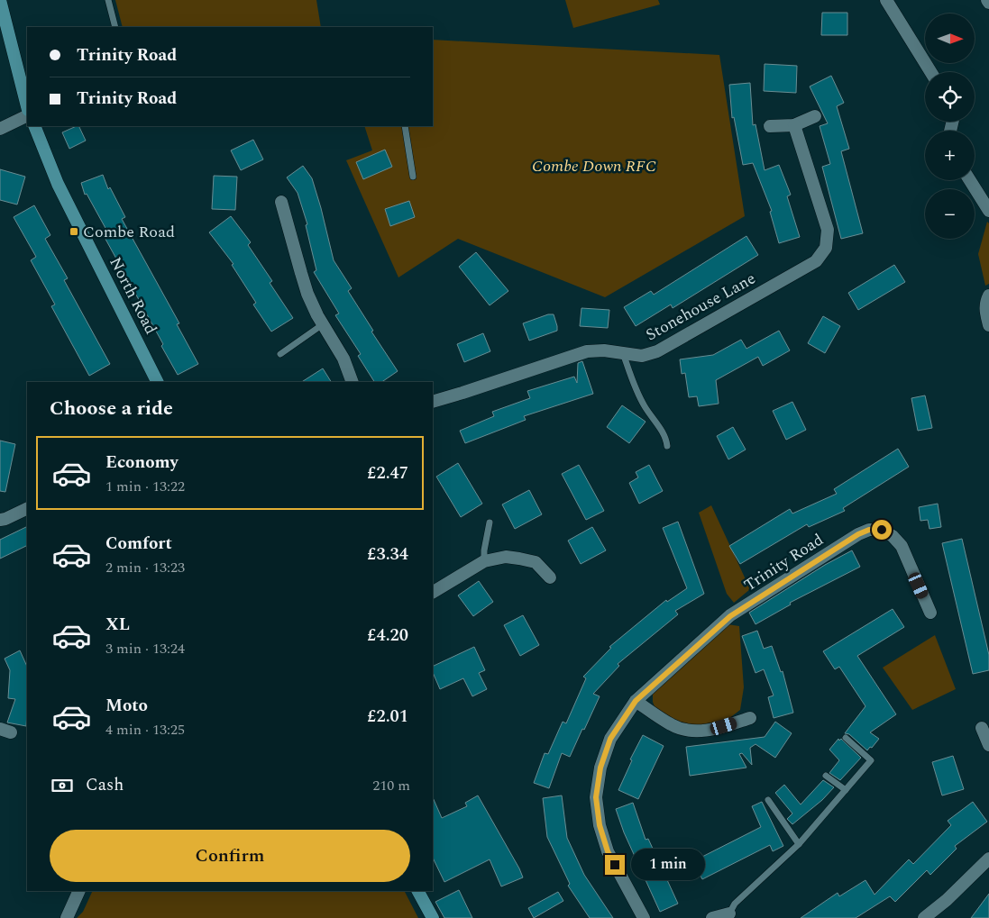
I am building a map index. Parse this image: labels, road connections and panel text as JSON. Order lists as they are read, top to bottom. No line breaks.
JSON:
{"streets":{"main road":["North Road"],"street":["Stonehouse Lane","Trinity Road"]},"parks":["Combe Down RFC"],"places":{"transit":["Combe Road"]},"north":"right","page":{"map_buttons":["+","−"],"banner":["Trinity Road","Trinity Road"],"heading":"Choose a ride","list":[{"name":"Economy","note":"1 min · 13:22","value":"£2.47"},{"name":"Comfort","note":"2 min · 13:23","value":"£3.34"},{"name":"XL","note":"3 min · 13:24","value":"£4.20"},{"name":"Moto","note":"4 min · 13:25","value":"£2.01"}],"pay":["Cash","210 m"],"buttons":"Confirm","bubble":"1 min"}}
